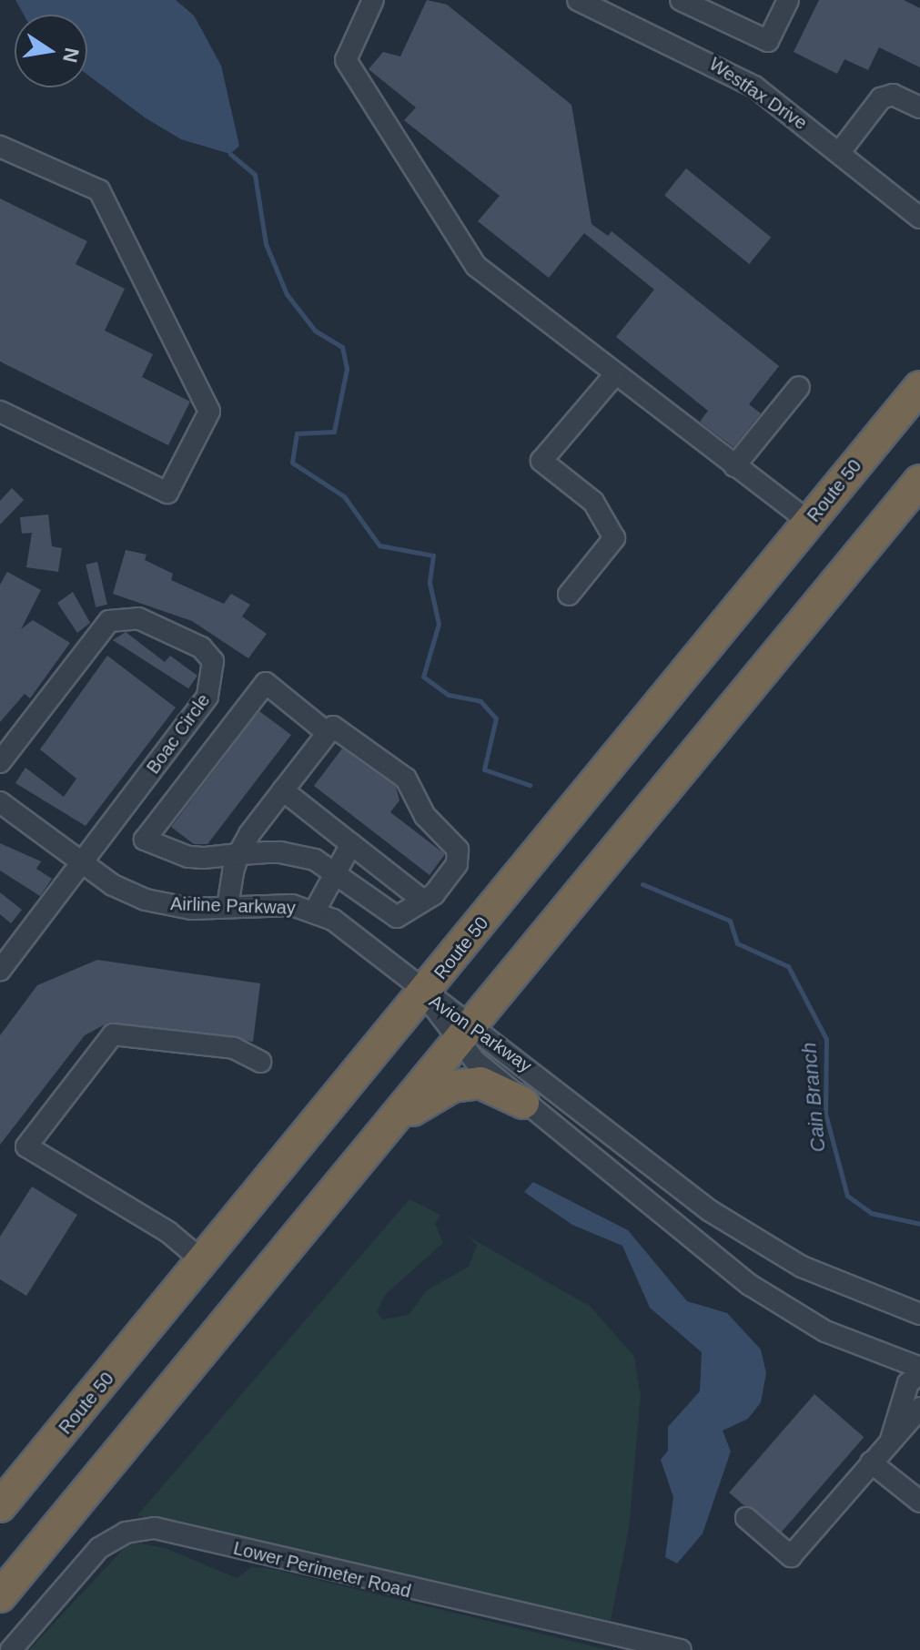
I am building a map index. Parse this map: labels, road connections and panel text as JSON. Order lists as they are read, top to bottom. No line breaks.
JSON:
{"streets":{"highway":["Route 50"],"street":["Westfax Drive","Boac Circle","Airline Parkway","Avion Parkway","Lower Perimeter Road"]},"crossings":[["Route 50","Airline Parkway"],["Route 50","Avion Parkway"],["Boac Circle","Airline Parkway"],["Airline Parkway","Avion Parkway"]],"water":["Cain Branch"],"north":"right"}
